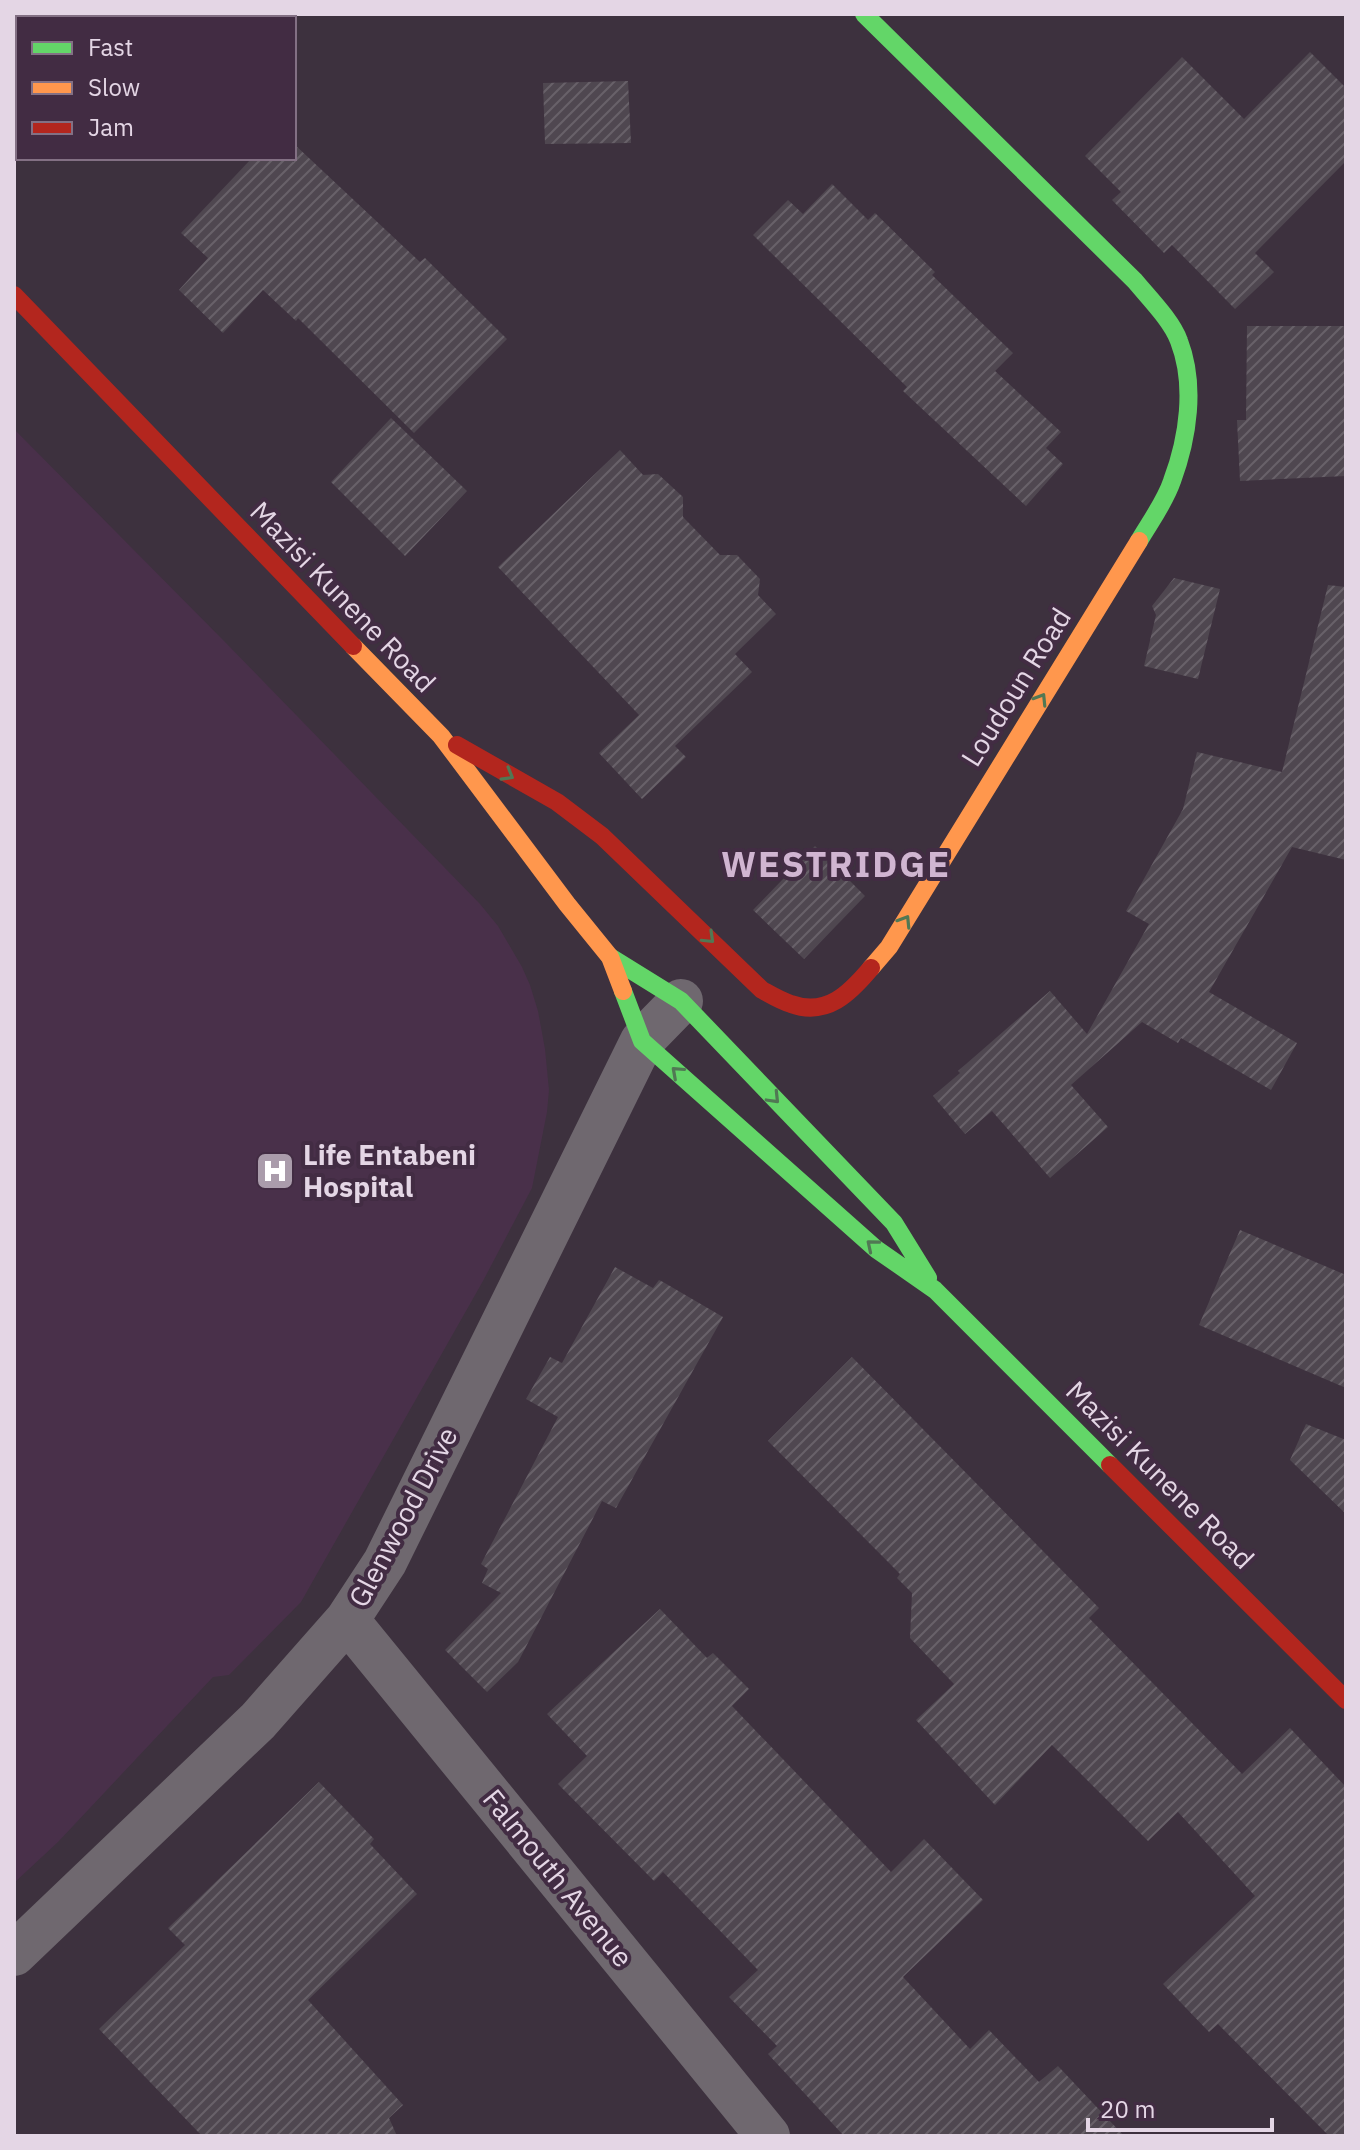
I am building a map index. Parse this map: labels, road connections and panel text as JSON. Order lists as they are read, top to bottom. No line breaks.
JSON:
{"streets":{"street":["Mazisi Kunene Road","Loudoun Road","Glenwood Drive","Falmouth Avenue"]},"crossings":[["Mazisi Kunene Road","Loudoun Road"],["Mazisi Kunene Road","Glenwood Drive"],["Glenwood Drive","Falmouth Avenue"]],"districts":["WESTRIDGE"],"places":{"hospital":["Life Entabeni Hospital"]},"legend":["Fast","Slow","Jam"],"scale_bar":"20 m"}
